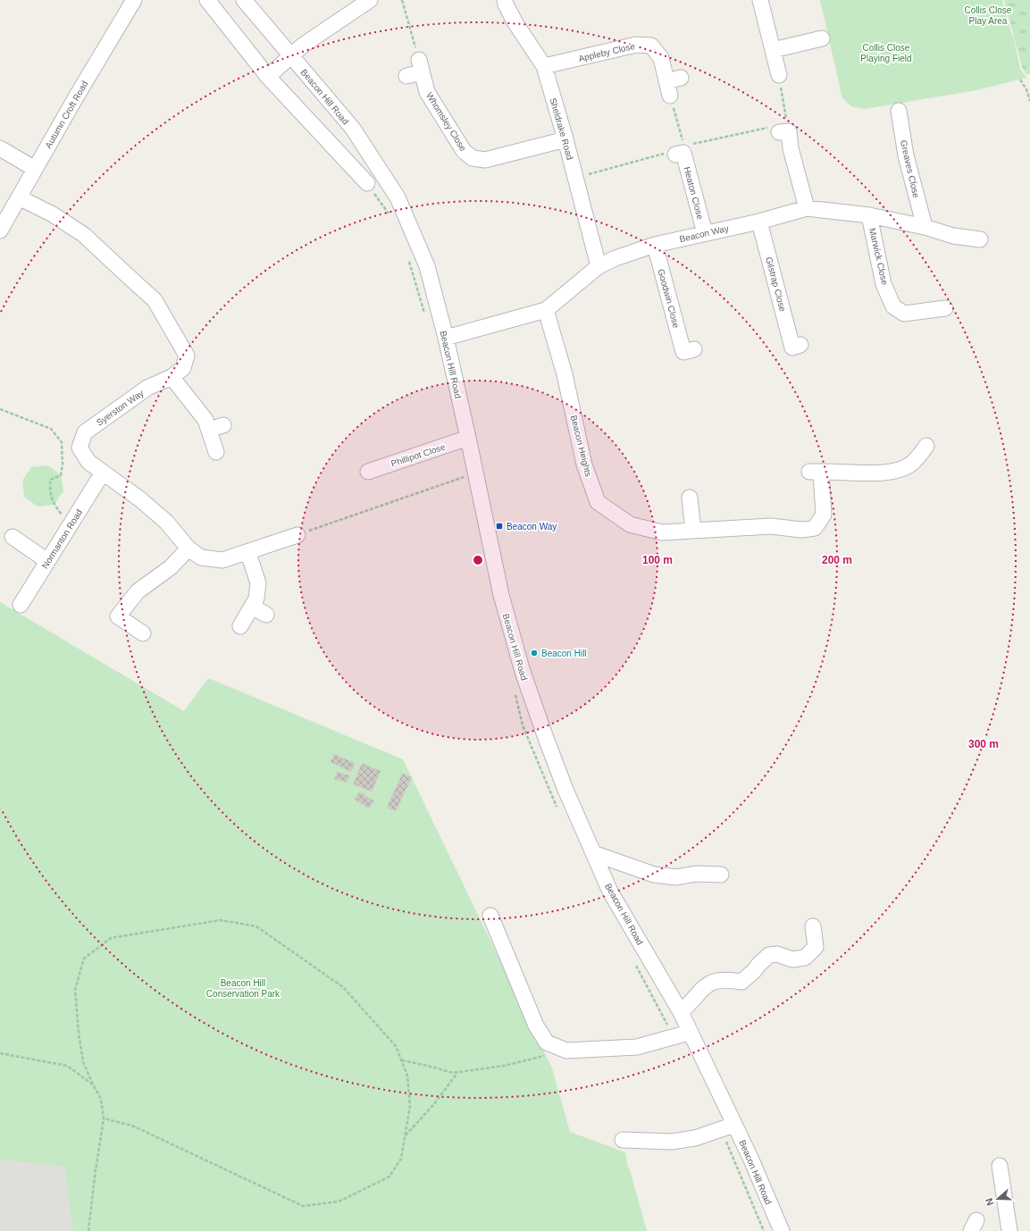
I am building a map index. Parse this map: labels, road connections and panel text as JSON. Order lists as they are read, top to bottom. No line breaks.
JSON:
{"streets":{"street":["Appleby Close","Beacon Hill Road","Autumn Croft Road","Whomsley Close","Sheldrake Road","Greaves Close","Heaton Close","Beacon Way","Marwick Close","Gilstrap Close","Goodwin Close","Syerston Way","Beacon Heights","Phillipot Close","Normanton Road"]},"crossings":[["Appleby Close","Sheldrake Road"],["Beacon Hill Road","Beacon Way"],["Beacon Hill Road","Phillipot Close"],["Autumn Croft Road","Syerston Way"],["Whomsley Close","Sheldrake Road"],["Sheldrake Road","Beacon Way"],["Greaves Close","Beacon Way"],["Heaton Close","Beacon Way"],["Beacon Way","Marwick Close"],["Beacon Way","Gilstrap Close"],["Beacon Way","Goodwin Close"],["Beacon Way","Beacon Heights"],["Syerston Way","Normanton Road"]],"parks":["Collis Close Play Area","Collis Close Playing Field","Beacon Hill Conservation Park"],"places":{"transit":["Beacon Way"],"other":["Beacon Hill"]},"north":"left","rings":["100 m","200 m","300 m"]}
